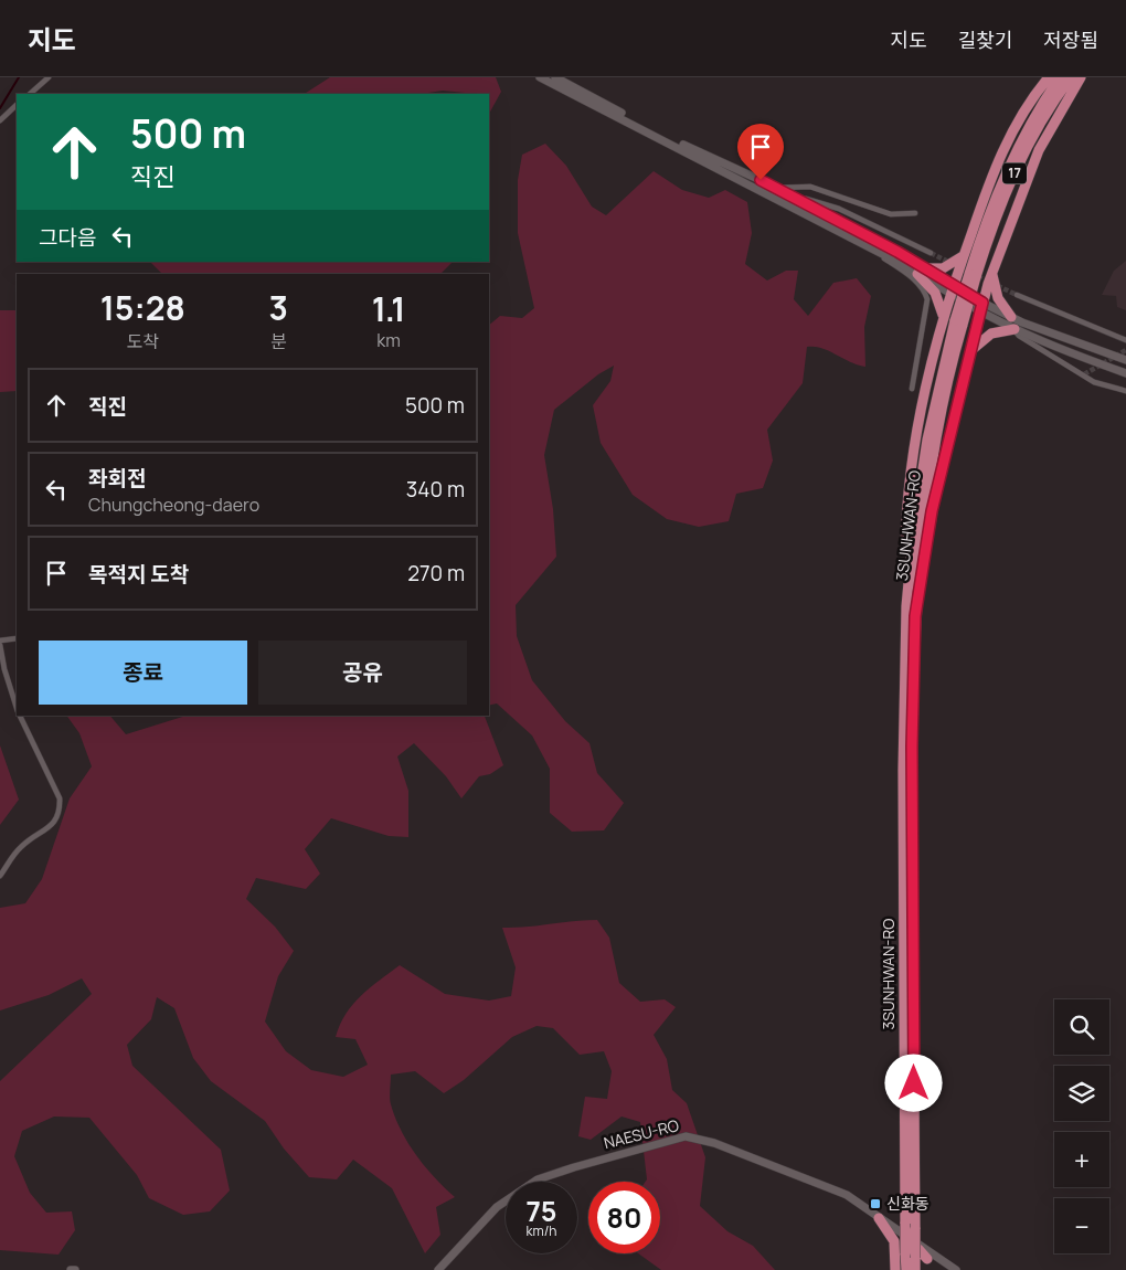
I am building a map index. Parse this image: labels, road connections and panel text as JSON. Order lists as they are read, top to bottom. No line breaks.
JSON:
{"streets":{"highway":["17","3SUNHWAN-RO"],"main road":["NAESU-RO"]},"places":{"transit":["신화동"]},"page":{"header":"지도","nav":["지도","길찾기","저장됨"],"turn":["500 m","직진"],"then":"그다음","eta":["15:28","도착","3","분","1.1","km"],"list":[{"name":"직진","value":"500 m"},{"name":"좌회전","note":"Chungcheong-daero","value":"340 m"},{"name":"목적지 도착","value":"270 m"}],"buttons":["종료","공유"],"map_buttons":["+","−"],"speed":"75 km/h","limit":"80"}}
